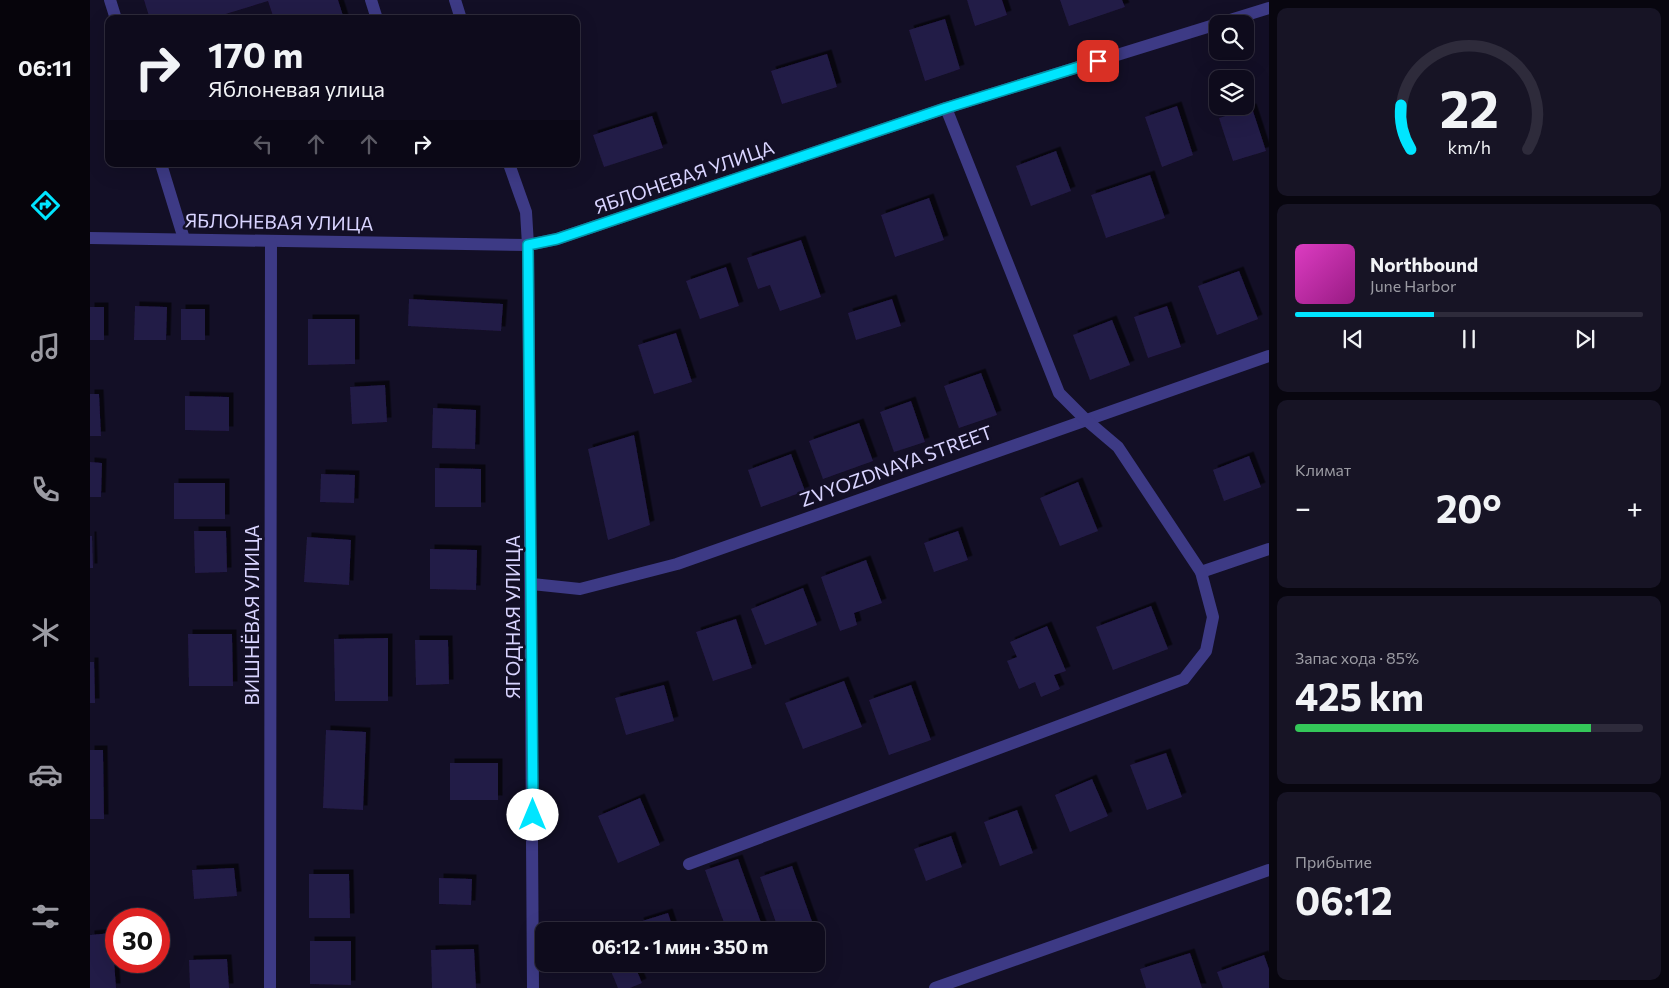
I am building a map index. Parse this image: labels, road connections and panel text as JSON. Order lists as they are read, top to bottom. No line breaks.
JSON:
{"streets":{"street":["ЯБЛОНЕВАЯ УЛИЦА","ZVYOZDNAYA STREET","ВИШНЁВАЯ УЛИЦА","ЯГОДНАЯ УЛИЦА"]},"crossings":[["ЯБЛОНЕВАЯ УЛИЦА","ВИШНЁВАЯ УЛИЦА"],["ЯБЛОНЕВАЯ УЛИЦА","ЯГОДНАЯ УЛИЦА"],["ZVYOZDNAYA STREET","ЯГОДНАЯ УЛИЦА"]],"page":{"tabs":"06:11","turn":["170 m","Яблоневая улица"],"song":["Northbound","June Harbor"],"tile":["Климат",["Запас хода · 85%","425 km"],["Прибытие","06:12"]],"heat":["−","20°","+"],"limit":"30","trip":"06:12 · 1 мин · 350 m","gauge":["22","km/h"]}}
